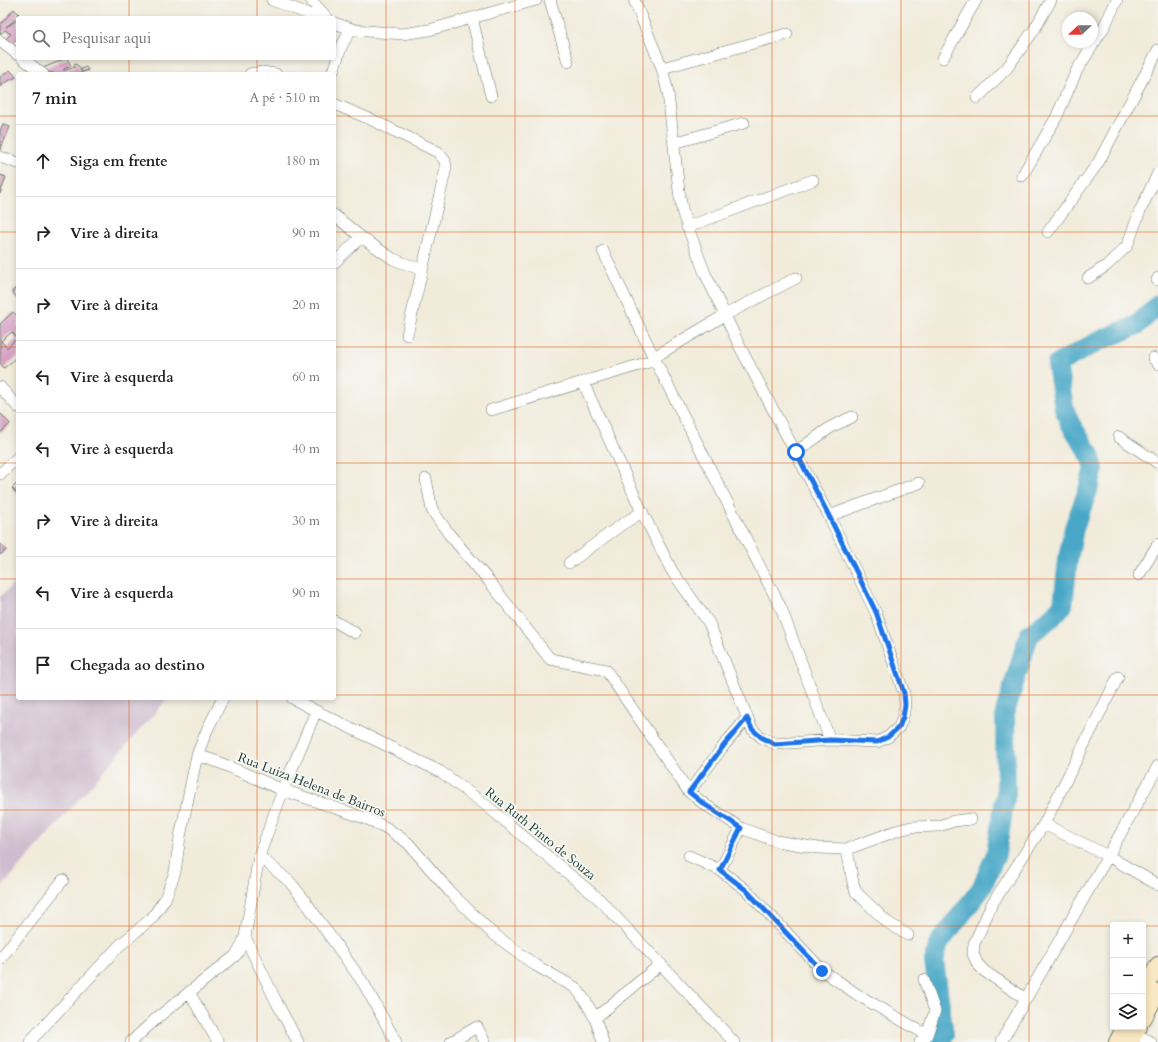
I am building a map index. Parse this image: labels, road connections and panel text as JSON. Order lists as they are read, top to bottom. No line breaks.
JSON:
{"streets":{"street":["Rua Luiza Helena de Bairros","Rua Ruth Pinto de Souza"]},"north":"left","page":{"search":"Pesquisar aqui","heading":["7 min","A pé · 510 m"],"list":[["Siga em frente","180 m"],["Vire à direita","90 m"],["Vire à direita","20 m"],["Vire à esquerda","60 m"],["Vire à esquerda","40 m"],["Vire à direita","30 m"],["Vire à esquerda","90 m"],"Chegada ao destino"],"map_buttons":["+","−"]}}
